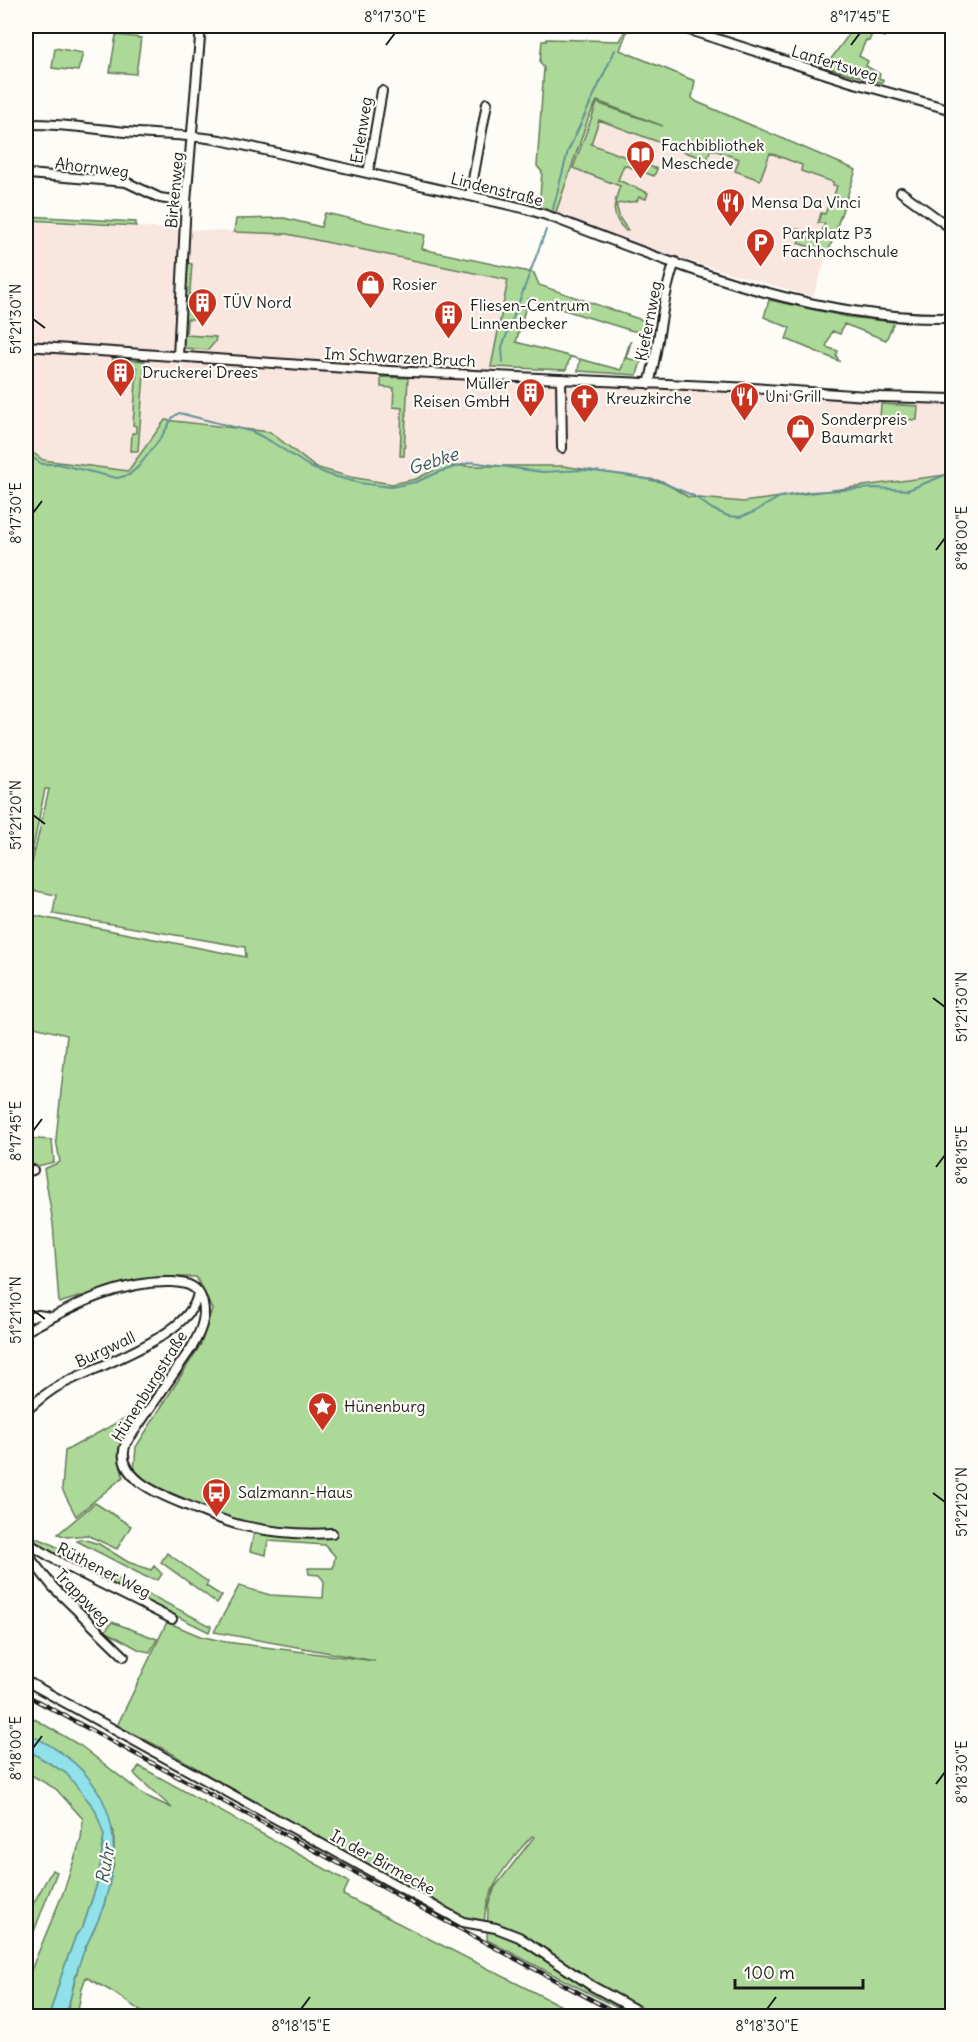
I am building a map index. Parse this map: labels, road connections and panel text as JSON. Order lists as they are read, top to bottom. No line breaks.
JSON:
{"streets":{"street":["Lanfertsweg","Erlenweg","Ahornweg","Lindenstraße","Birkenweg","Kiefernweg","Im Schwarzen Bruch","Burgwall","Hünenburgstraße","Rüthener Weg","Trappweg","In der Birmecke"]},"crossings":[["Erlenweg","Lindenstraße"],["Ahornweg","Birkenweg"],["Lindenstraße","Birkenweg"],["Lindenstraße","Kiefernweg"],["Birkenweg","Im Schwarzen Bruch"],["Kiefernweg","Im Schwarzen Bruch"]],"water":["Gebke","Ruhr"],"places":{"library":["Fachbibliothek Meschede"],"restaurant":["Mensa Da Vinci","Uni Grill"],"parking":["Parkplatz P3 Fachhochschule"],"shop":["Rosier","Sonderpreis Baumarkt"],"building":["TÜV Nord","Fliesen-Centrum Linnenbecker","Druckerei Drees","Müller Reisen GmbH"],"church":["Kreuzkirche"],"place":["Hünenburg"],"bus stop":["Salzmann-Haus"]},"scale_bar":"100 m","coordinates":["8°17'30\"E","8°17'45\"E","51°21'30\"N","8°18'00\"E","51°21'20\"N","8°18'15\"E","51°21'10\"N","8°18'30\"E"]}
